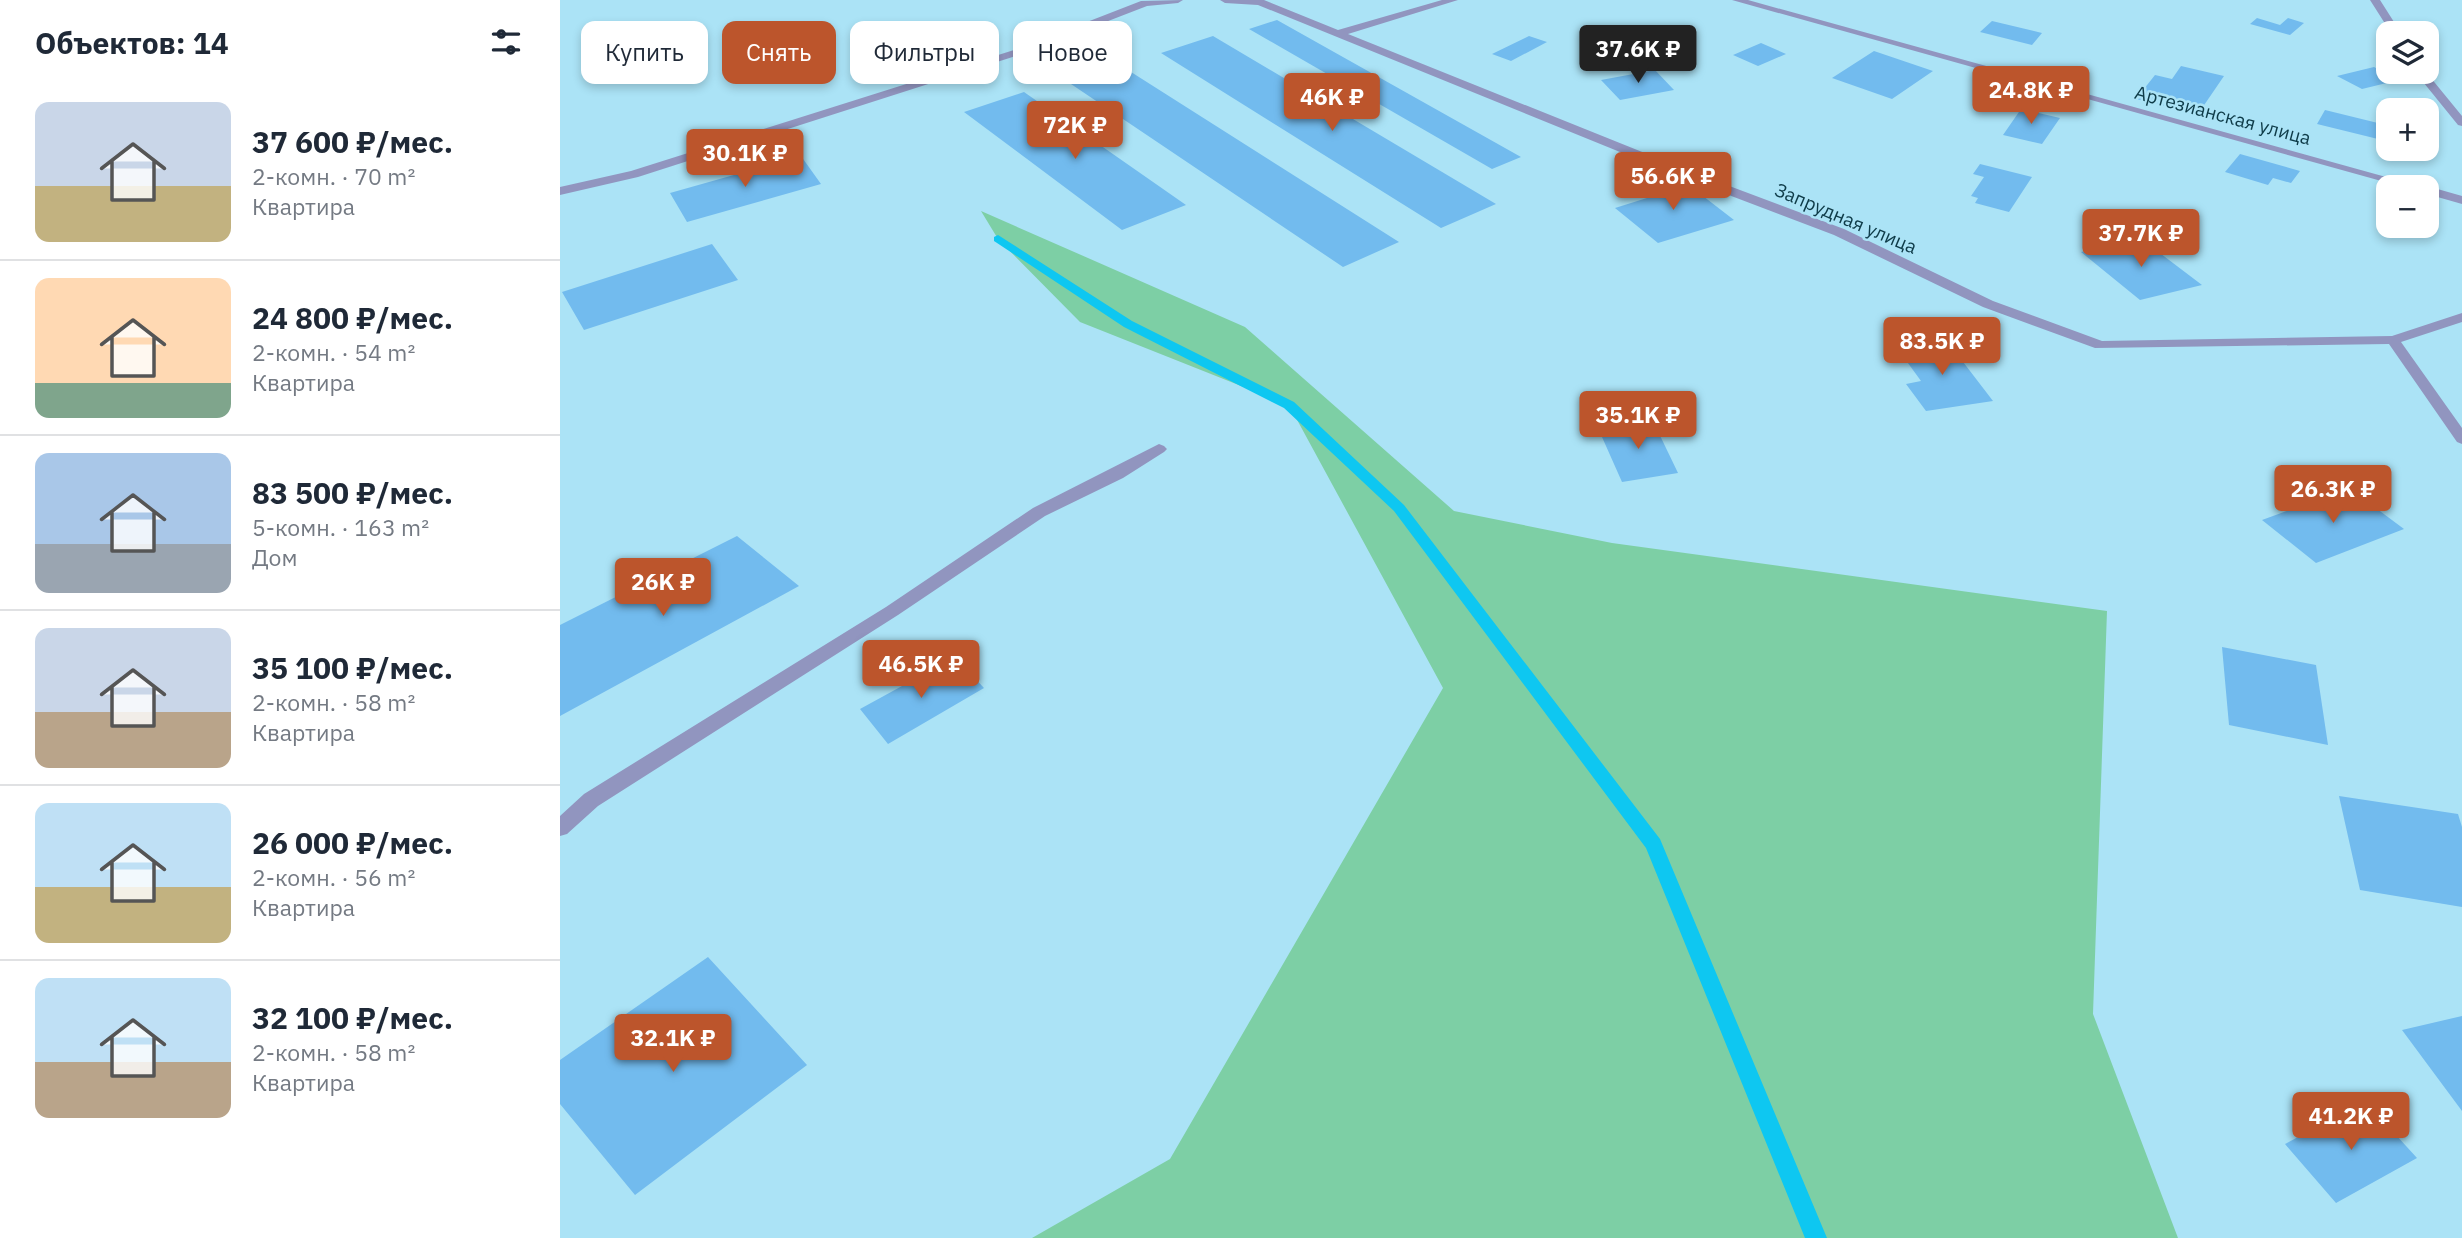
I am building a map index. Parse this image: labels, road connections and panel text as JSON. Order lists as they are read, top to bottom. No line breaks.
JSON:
{"streets":{"street":["Артезианская улица","Запрудная улица"]},"page":{"heading":"Объектов: 14","map_buttons":["+","−"],"chip":["Купить","Снять","Фильтры","Новое"],"price":["37.6K ₽","24.8K ₽","46K ₽","72K ₽","30.1K ₽","56.6K ₽","37.7K ₽","83.5K ₽","35.1K ₽","26.3K ₽","26K ₽","46.5K ₽","32.1K ₽","41.2K ₽"],"list":[{"name":"37 600 ₽/мес.","note":"2-комн. · 70 m² · Квартира"},{"name":"24 800 ₽/мес.","note":"2-комн. · 54 m² · Квартира"},{"name":"83 500 ₽/мес.","note":"5-комн. · 163 m² · Дом"},{"name":"35 100 ₽/мес.","note":"2-комн. · 58 m² · Квартира"},{"name":"26 000 ₽/мес.","note":"2-комн. · 56 m² · Квартира"},{"name":"32 100 ₽/мес.","note":"2-комн. · 58 m² · Квартира"}]}}
